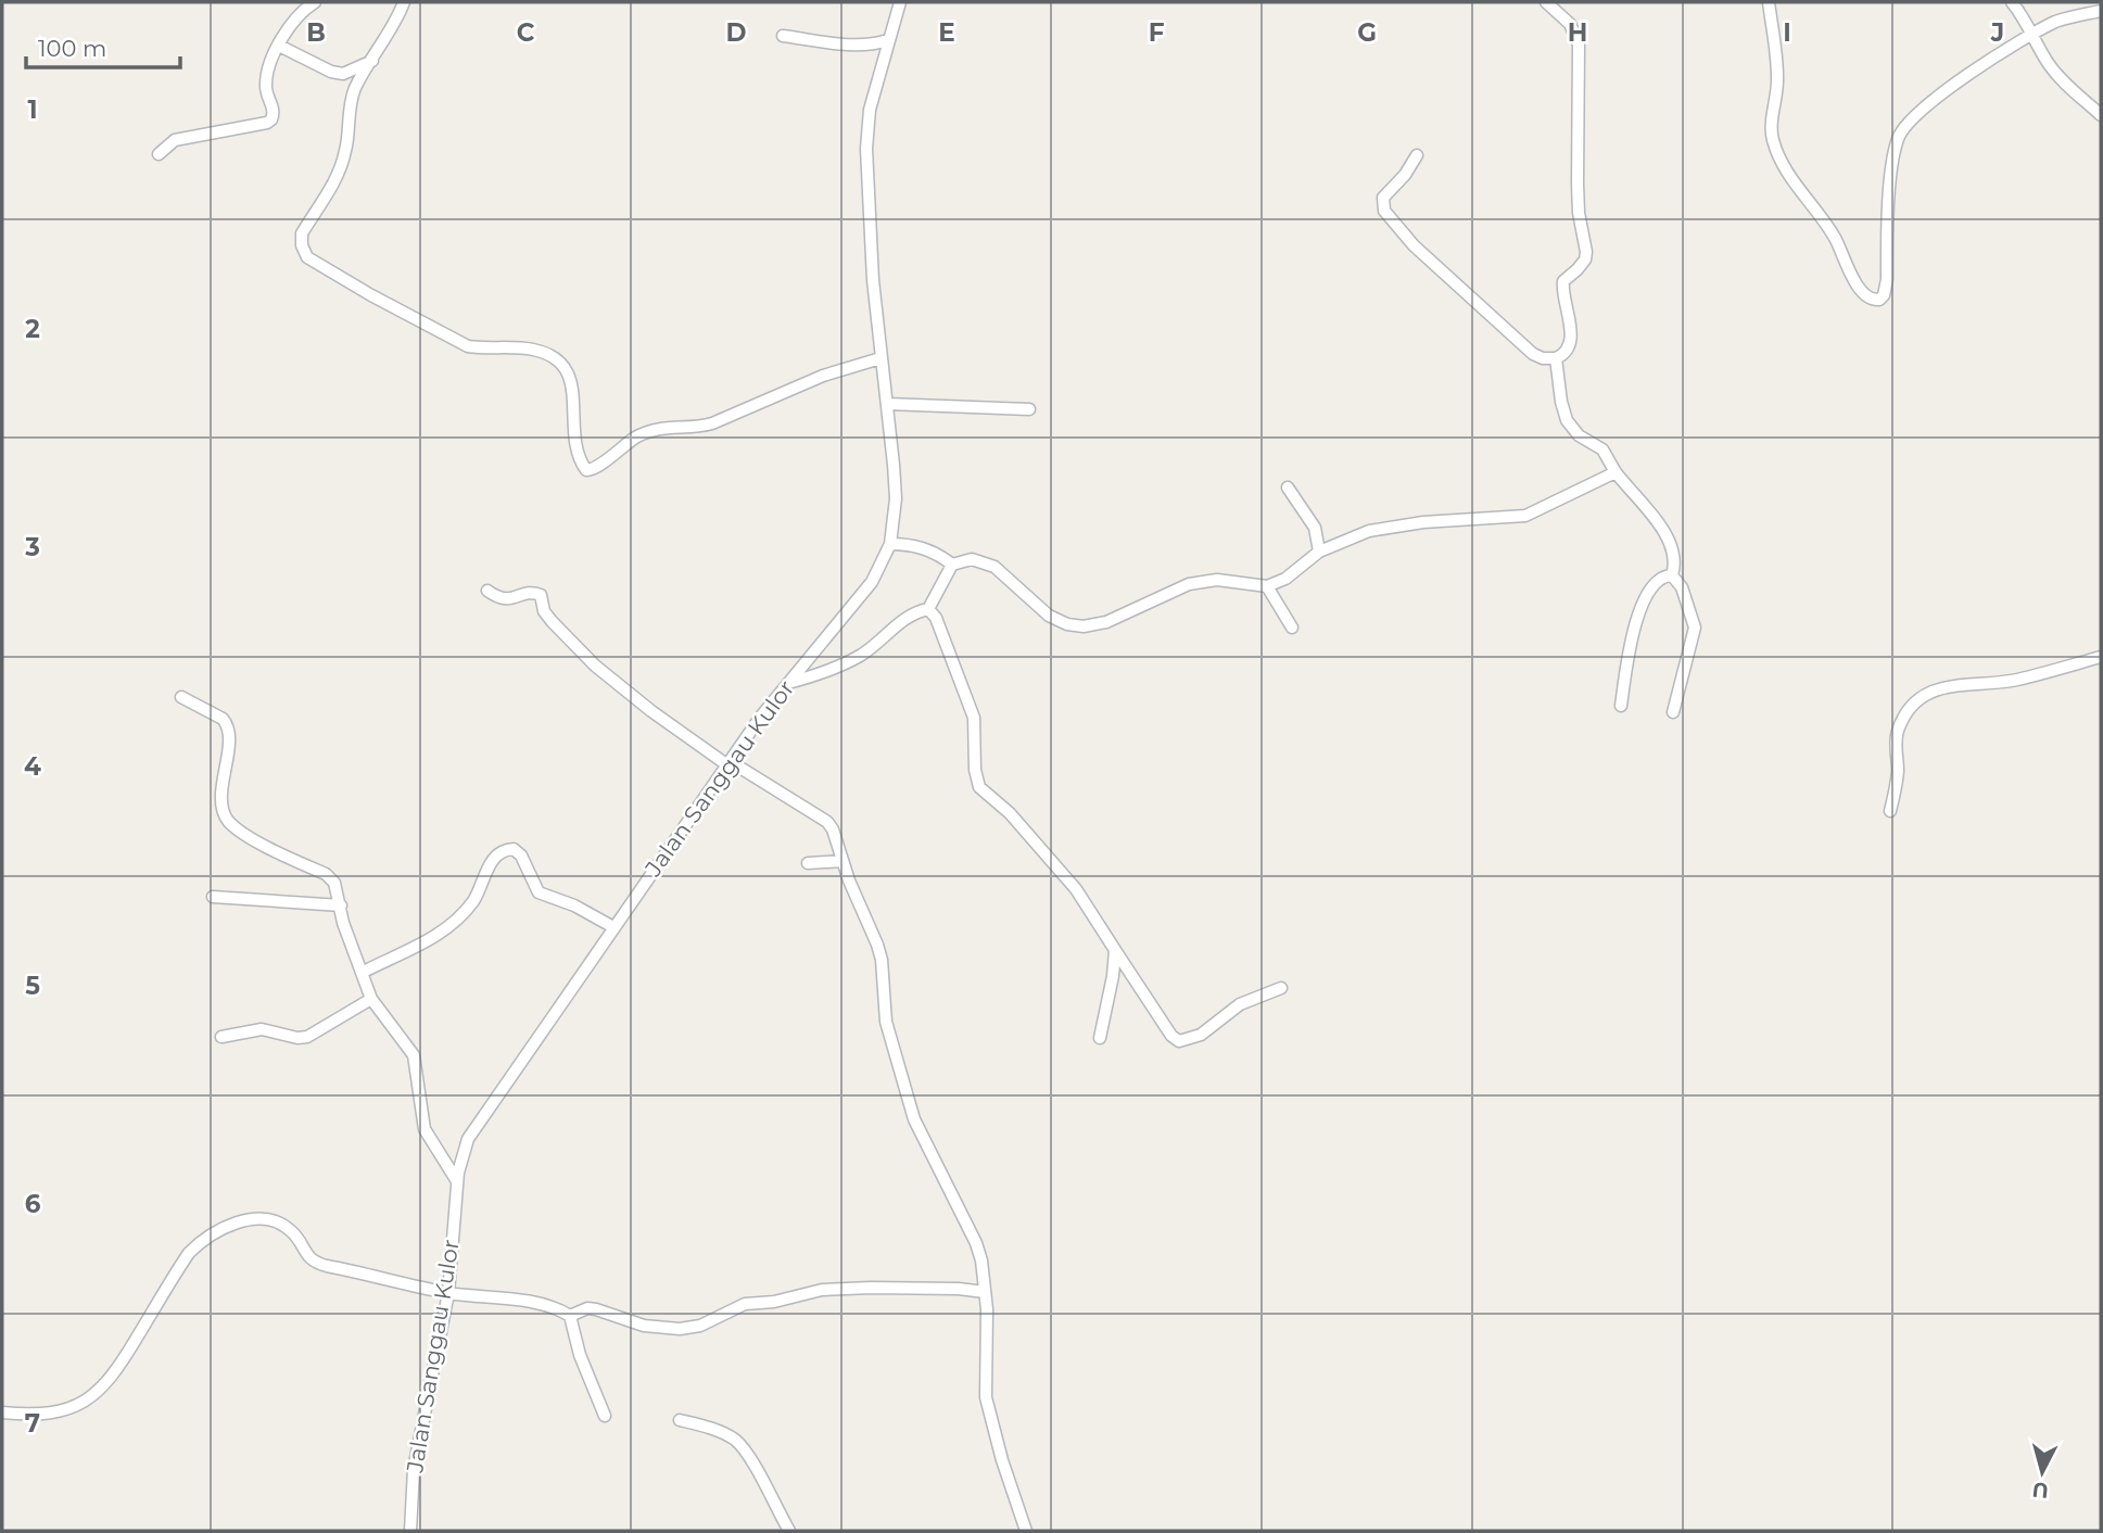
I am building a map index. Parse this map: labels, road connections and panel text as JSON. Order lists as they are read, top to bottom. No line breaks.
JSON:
{"streets":{"street":["Jalan Sanggau Kulor"]},"scale_bar":"100 m","north":"bottom","grid":{"columns":["B","C","D","E","F","G","H","I","J"],"rows":["1","2","3","4","5","6","7"]}}
